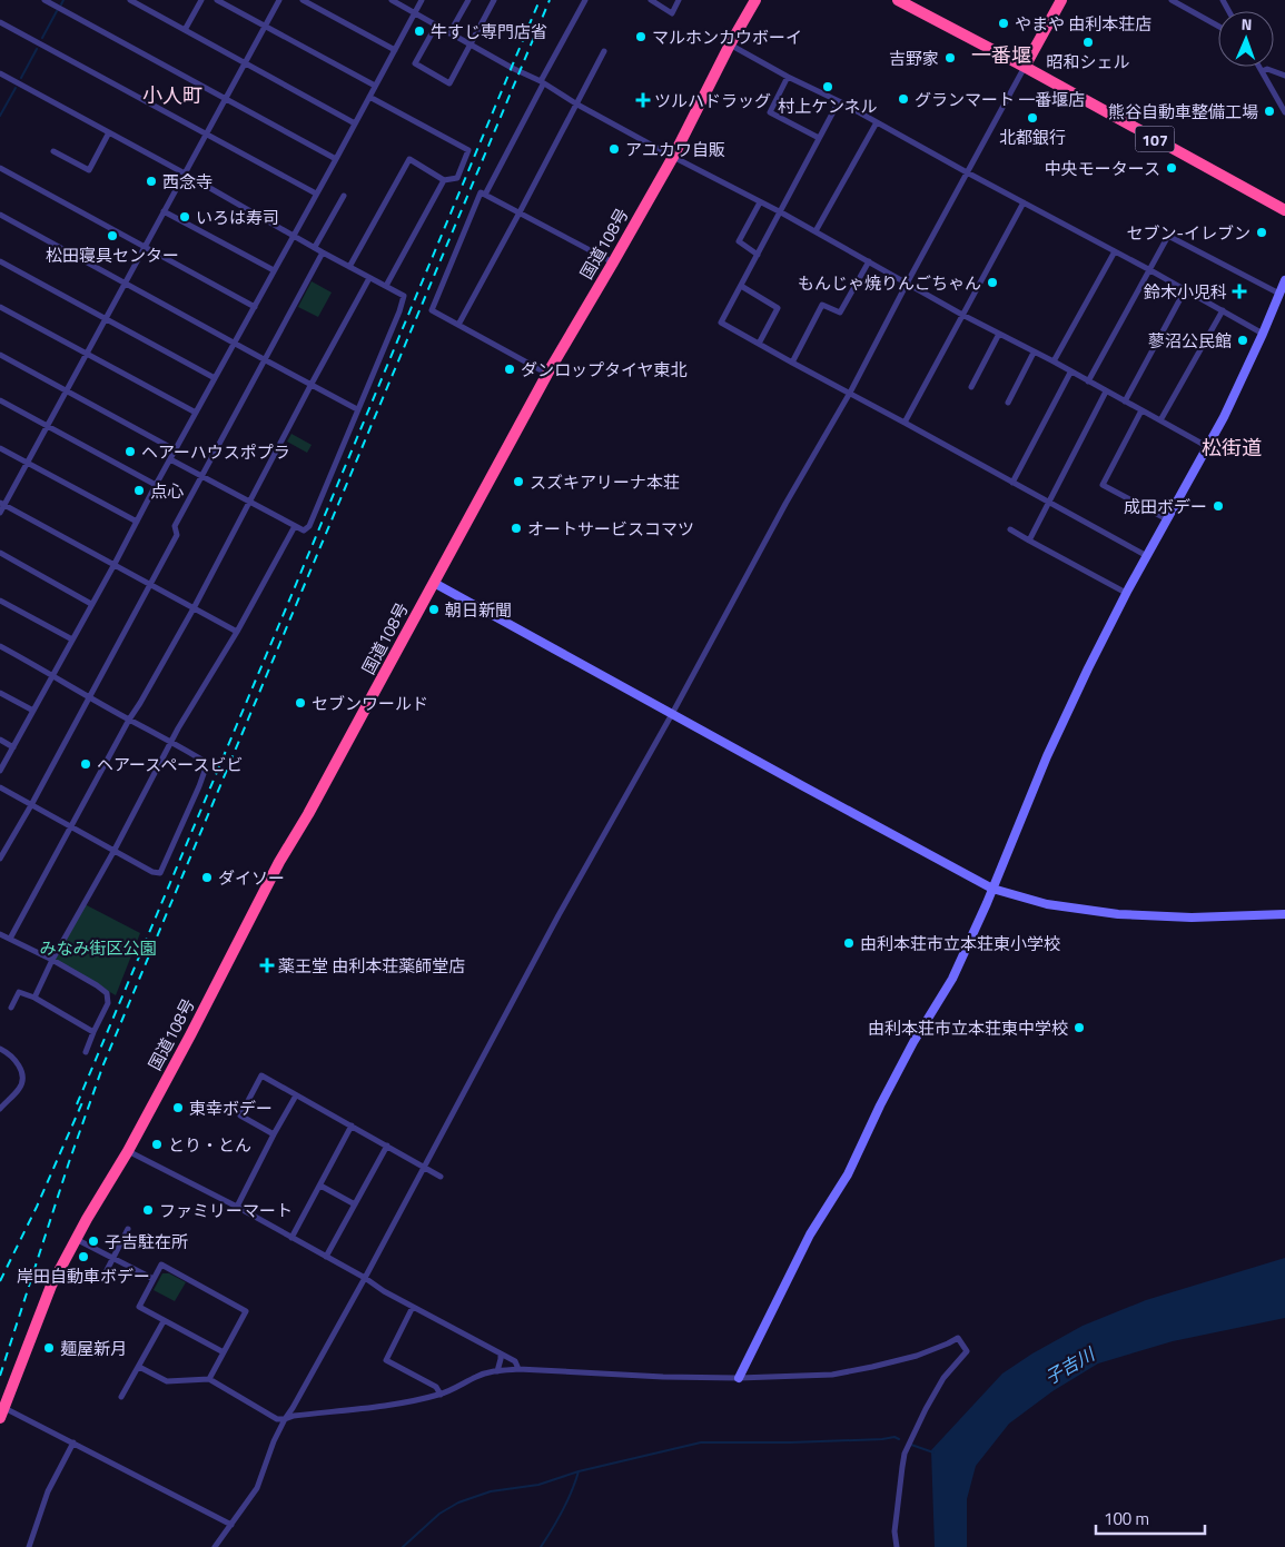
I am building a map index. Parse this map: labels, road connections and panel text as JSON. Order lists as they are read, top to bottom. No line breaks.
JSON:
{"streets":{"highway":["107","国道108号"]},"districts":["一番堰","小人町","松街道"],"water":["子吉川"],"parks":["みなみ街区公園"],"places":{"other":["やまや 由利本荘店","牛すじ専門店省","マルホンカウボーイ","昭和シェル","吉野家","村上ケンネル","グランマート 一番堰店","熊谷自動車整備工場","北都銀行","アユカワ自販","中央モータース","西念寺","いろは寿司","セブン-イレブン","松田寝具センター","もんじゃ焼りんごちゃん","蓼沼公民館","ダンロップタイヤ東北","ヘアーハウスポプラ","スズキアリーナ本荘","点心","成田ボデー","オートサービスコマツ","朝日新聞","セブンワールド","ヘアースペースビビ","ダイソー","由利本荘市立本荘東小学校","由利本荘市立本荘東中学校","東幸ボデー","とり・とん","ファミリーマート","子吉駐在所","岸田自動車ボデー","麺屋新月"],"health":["ツルハドラッグ","鈴木小児科","薬王堂 由利本荘薬師堂店"]},"scale_bar":"100 m","north":"top"}
